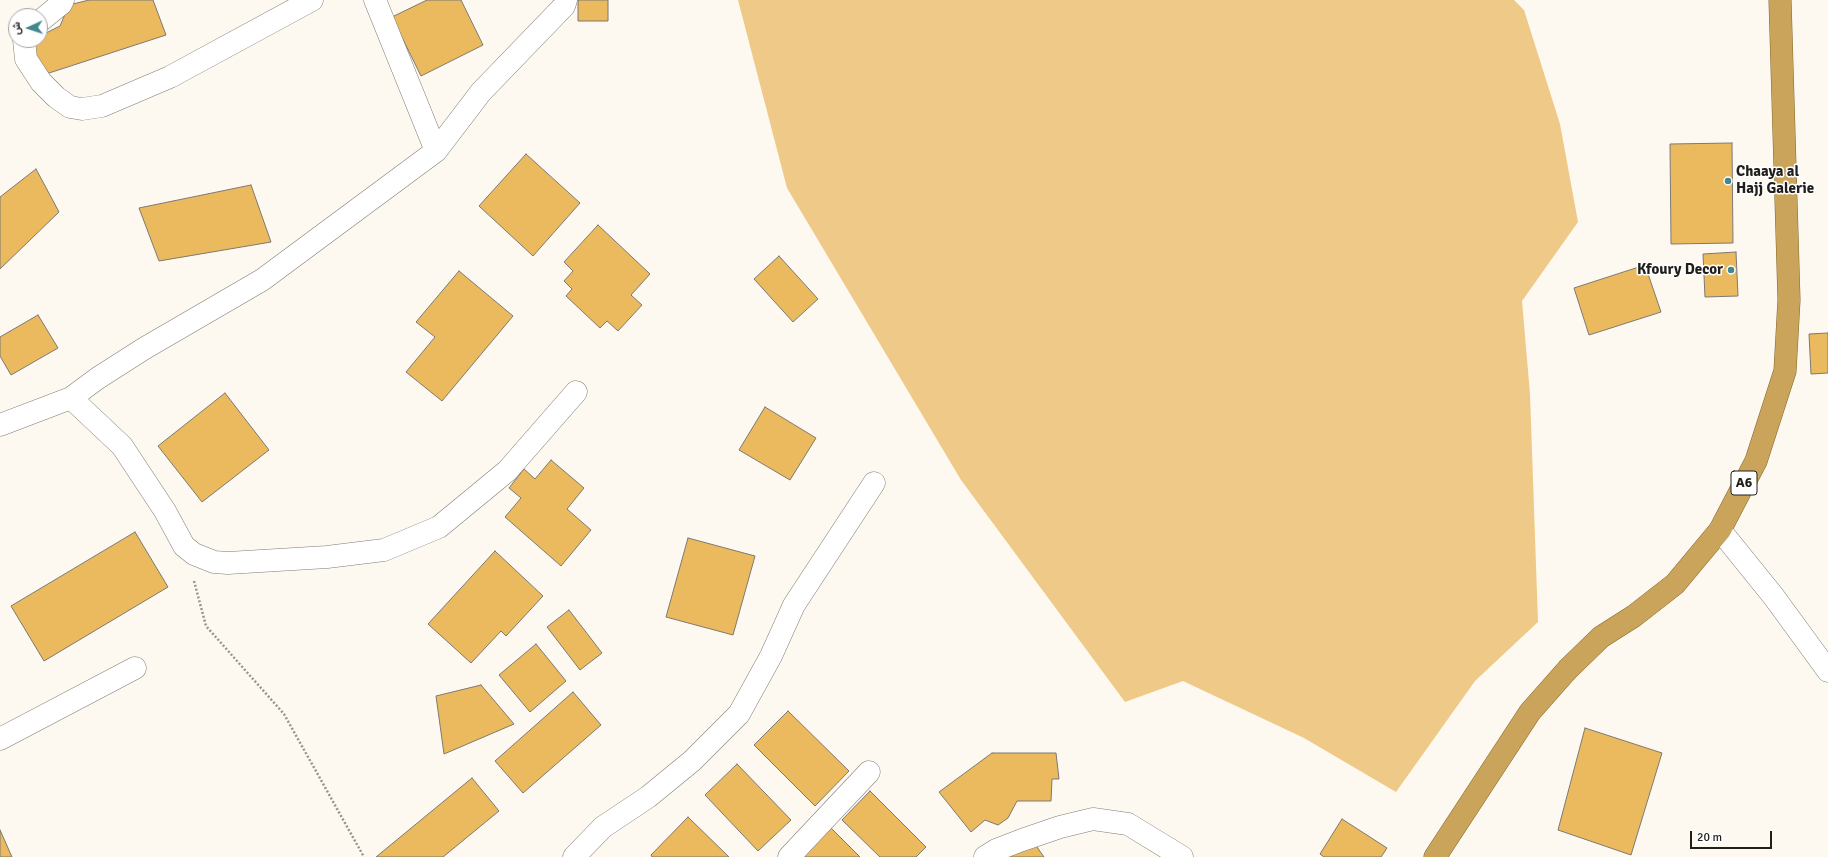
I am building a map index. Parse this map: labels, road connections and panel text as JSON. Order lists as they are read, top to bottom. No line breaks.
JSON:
{"streets":{"highway":["A6"]},"places":["Chaaya al Hajj Galerie","Kfoury Decor"],"scale_bar":"20 m","north":"left"}
